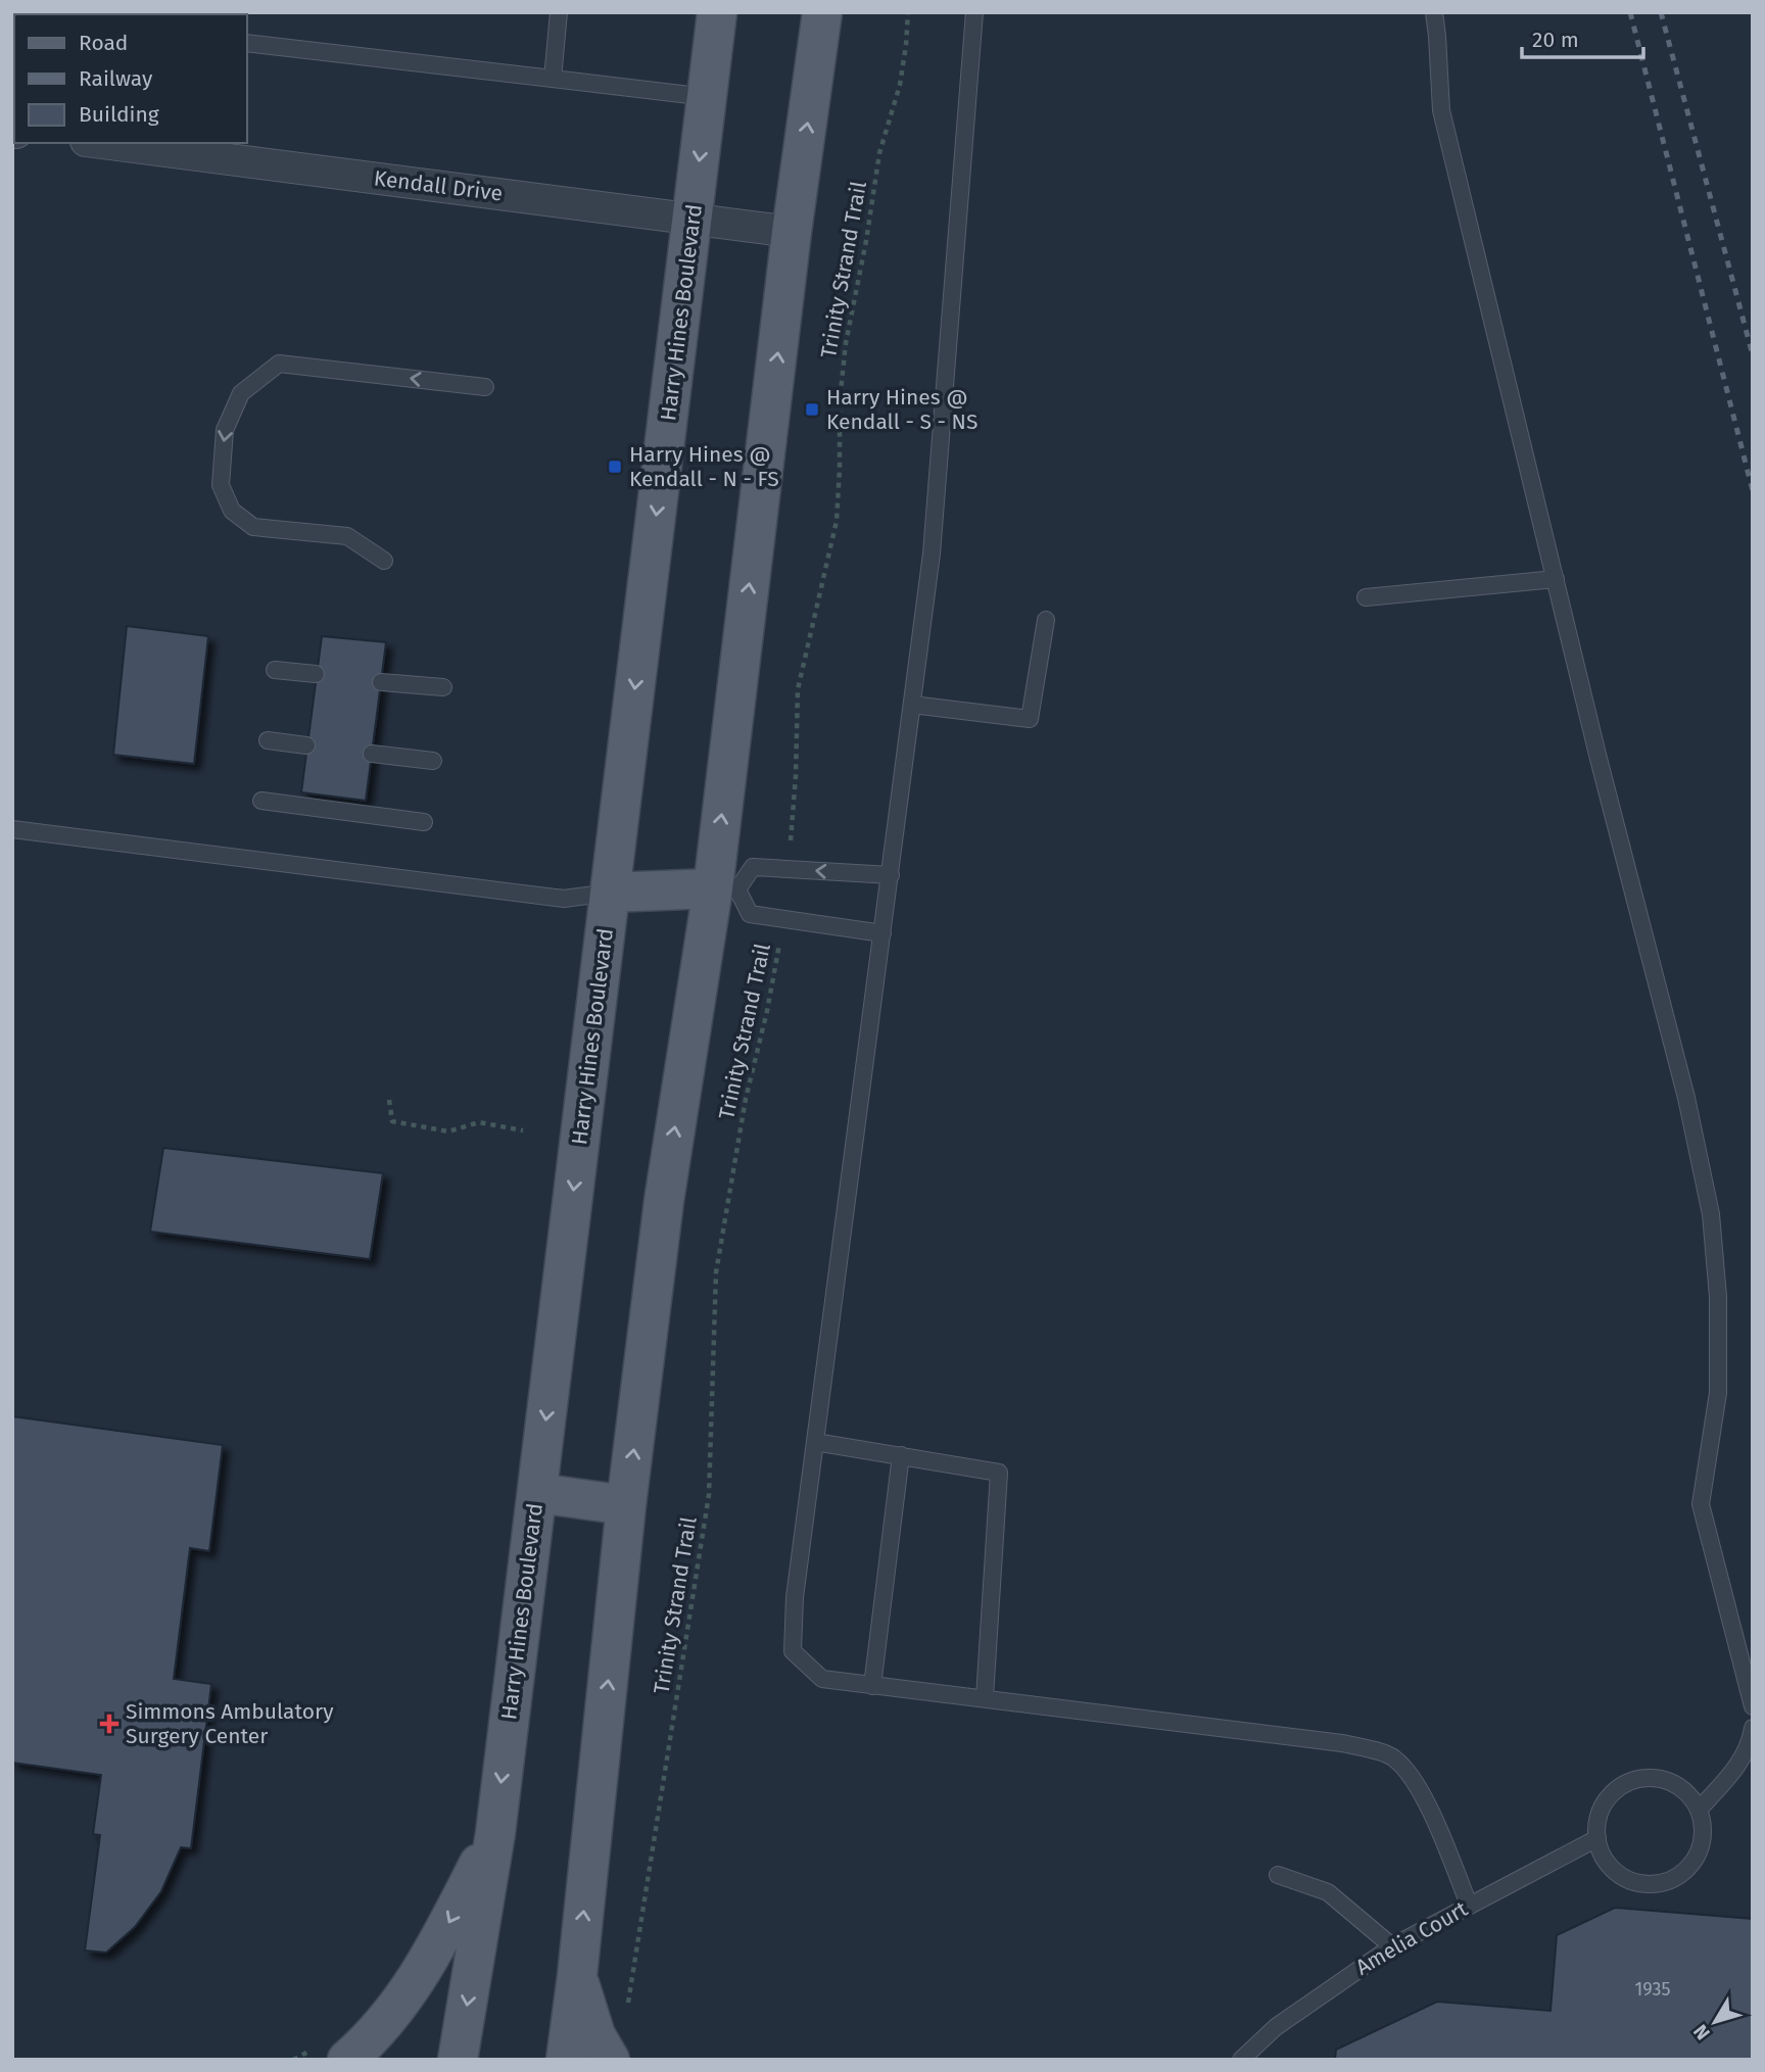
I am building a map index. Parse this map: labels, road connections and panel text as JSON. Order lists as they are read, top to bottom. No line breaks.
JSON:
{"streets":{"main road":["Harry Hines Boulevard"],"street":["Kendall Drive"],"lane":["Amelia Court"],"path":["Trinity Strand Trail"]},"crossings":[["Kendall Drive","Harry Hines Boulevard"]],"places":{"transit":["Harry Hines @ Kendall - S - NS","Harry Hines @ Kendall - N - FS"],"health":["Simmons Ambulatory Surgery Center"]},"house_numbers":["1935"],"legend":["Road","Railway","Building"],"scale_bar":"20 m","north":"bottom left"}
